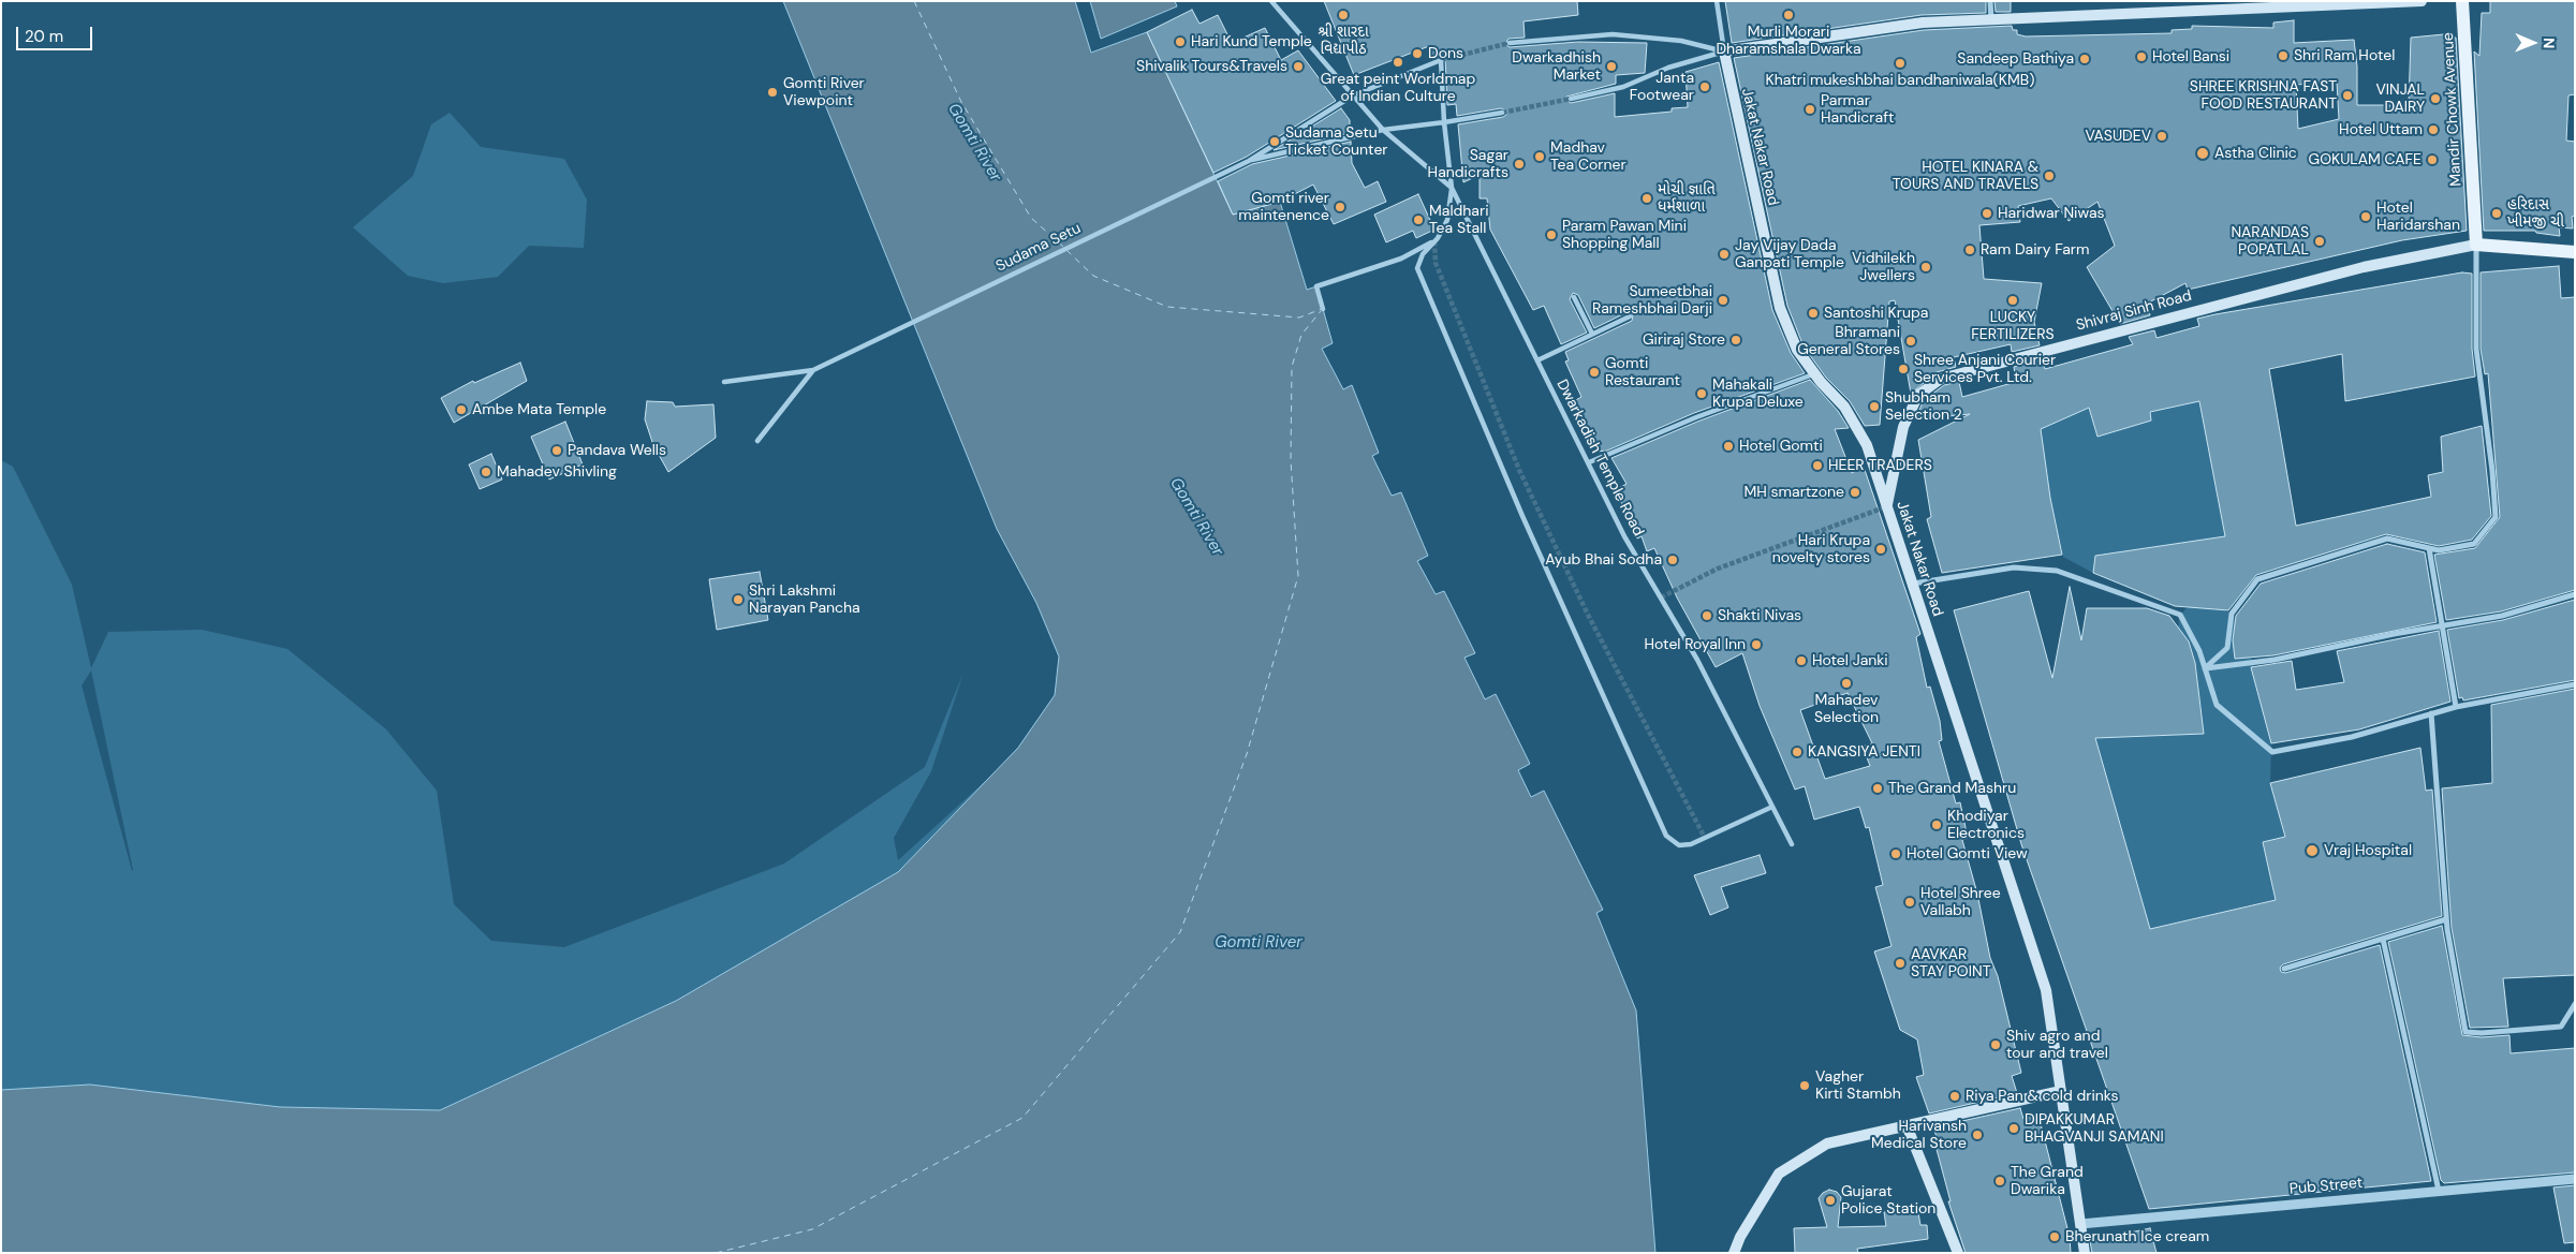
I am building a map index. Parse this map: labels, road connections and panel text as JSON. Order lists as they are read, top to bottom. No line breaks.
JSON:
{"streets":{"main road":["Mandir Chowk Avenue","Jakat Nakar Road","Shivraj Sinh Road"],"street":["Sudama Setu","Dwarkadish Temple Road","Pub Street"]},"crossings":[["Mandir Chowk Avenue","Shivraj Sinh Road"],["Jakat Nakar Road","Shivraj Sinh Road"],["Jakat Nakar Road","Pub Street"]],"water":["Gomti River"],"places":["શ્રી શારદા વિદ્યાપીઠ","Murli Morari Dharamshala Dwarka","Hari Kund Temple","Dons","Shri Ram Hotel","Hotel Bansi","Sandeep Bathiya","Great peint Worldmap of Indian Culture","Khatri mukeshbhai bandhaniwala(KMB)","Shivalik Tours&Travels","Dwarkadhish Market","Janta Footwear","Gomti River Viewpoint","SHREE KRISHNA FAST FOOD RESTAURANT","VINJAL DAIRY","Parmar Handicraft","Hotel Uttam","VASUDEV","Sudama Setu Ticket Counter","Astha Clinic","Madhav Tea Corner","GOKULAM CAFE","Sagar Handicrafts","HOTEL KINARA & TOURS AND TRAVELS","મોચી જ્ઞાતિ ધર્મશાળા","Gomti river maintenence","Haridwar Niwas","હરિદાસ ખીમજી ચી","Hotel Haridarshan","Maldhari Tea Stall","Param Pawan Mini Shopping Mall","NARANDAS POPATLAL","Ram Dairy Farm","Jay Vijay Dada Ganpati Temple","Vidhilekh Jwellers","Sumeetbhai Rameshbhai Darji","LUCKY FERTILIZERS","Santoshi Krupa","Giriraj Store","Bhramani General Stores","Shree Anjani Courier Services Pvt. Ltd.","Gomti Restaurant","Mahakali Krupa Deluxe","Shubham Selection 2","Ambe Mata Temple","Hotel Gomti","Pandava Wells","HEER TRADERS","Mahadev Shivling","MH smartzone","Hari Krupa novelty stores","Ayub Bhai Sodha","Shri Lakshmi Narayan Pancha","Shakti Nivas","Hotel Royal Inn","Hotel Janki","Mahadev Selection","KANGSIYA JENTI","The Grand Mashru","Khodiyar Electronics","Vraj Hospital","Hotel Gomti View","Hotel Shree Vallabh","AAVKAR STAY POINT","Shiv agro and tour and travel","Vagher Kirti Stambh","Riya Pan & cold drinks","DIPAKKUMAR BHAGVANJI SAMANI","Harivansh Medical Store","The Grand Dwarika","Gujarat Police Station","Bherunath Ice cream"],"scale_bar":"20 m","north":"right"}
